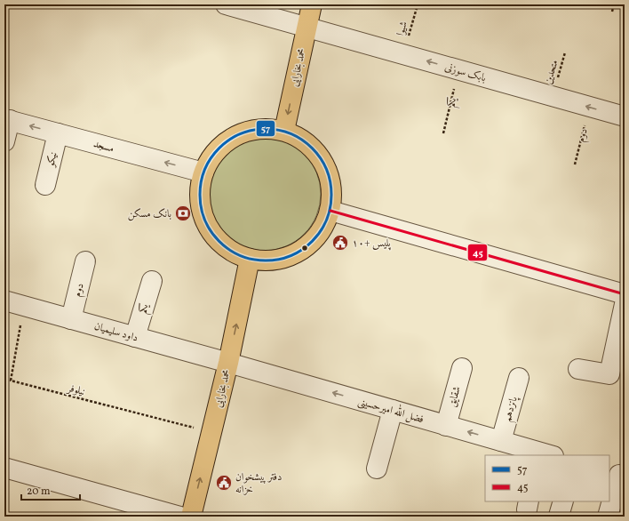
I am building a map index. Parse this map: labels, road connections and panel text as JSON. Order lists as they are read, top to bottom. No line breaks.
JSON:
{"streets":{"main road":["محمد بخارایی"],"street":["بابک سوزنی","یکم","دوم","مسجد","نیکو","داود سلیمیان","شقایق","پانزدهم","فضل الله امیرحسینی"],"path":["شیوا","متحدین","نیلوفر"]},"crossings":[["شیوا","بابک سوزنی"],["محمد بخارایی","بابک سوزنی"],["محمد بخارایی","داود سلیمیان"],["محمد بخارایی","نیلوفر"],["محمد بخارایی","فضل الله امیرحسینی"],["بابک سوزنی","متحدین"],["بابک سوزنی","یکم"],["بابک سوزنی","دوم"],["یکم","داود سلیمیان"],["دوم","داود سلیمیان"],["مسجد","نیکو"],["داود سلیمیان","نیلوفر"],["داود سلیمیان","فضل الله امیرحسینی"],["شقایق","فضل الله امیرحسینی"],["پانزدهم","فضل الله امیرحسینی"]],"one_way":["مسجد"],"places":{"bank":["بانک مسکن"],"public building":["پلیس +۱۰","دفتر پیشخوان خزانه"]},"lines":["transit line 57","transit line 45"],"legend":["57","45"],"scale_bar":"20 m"}
